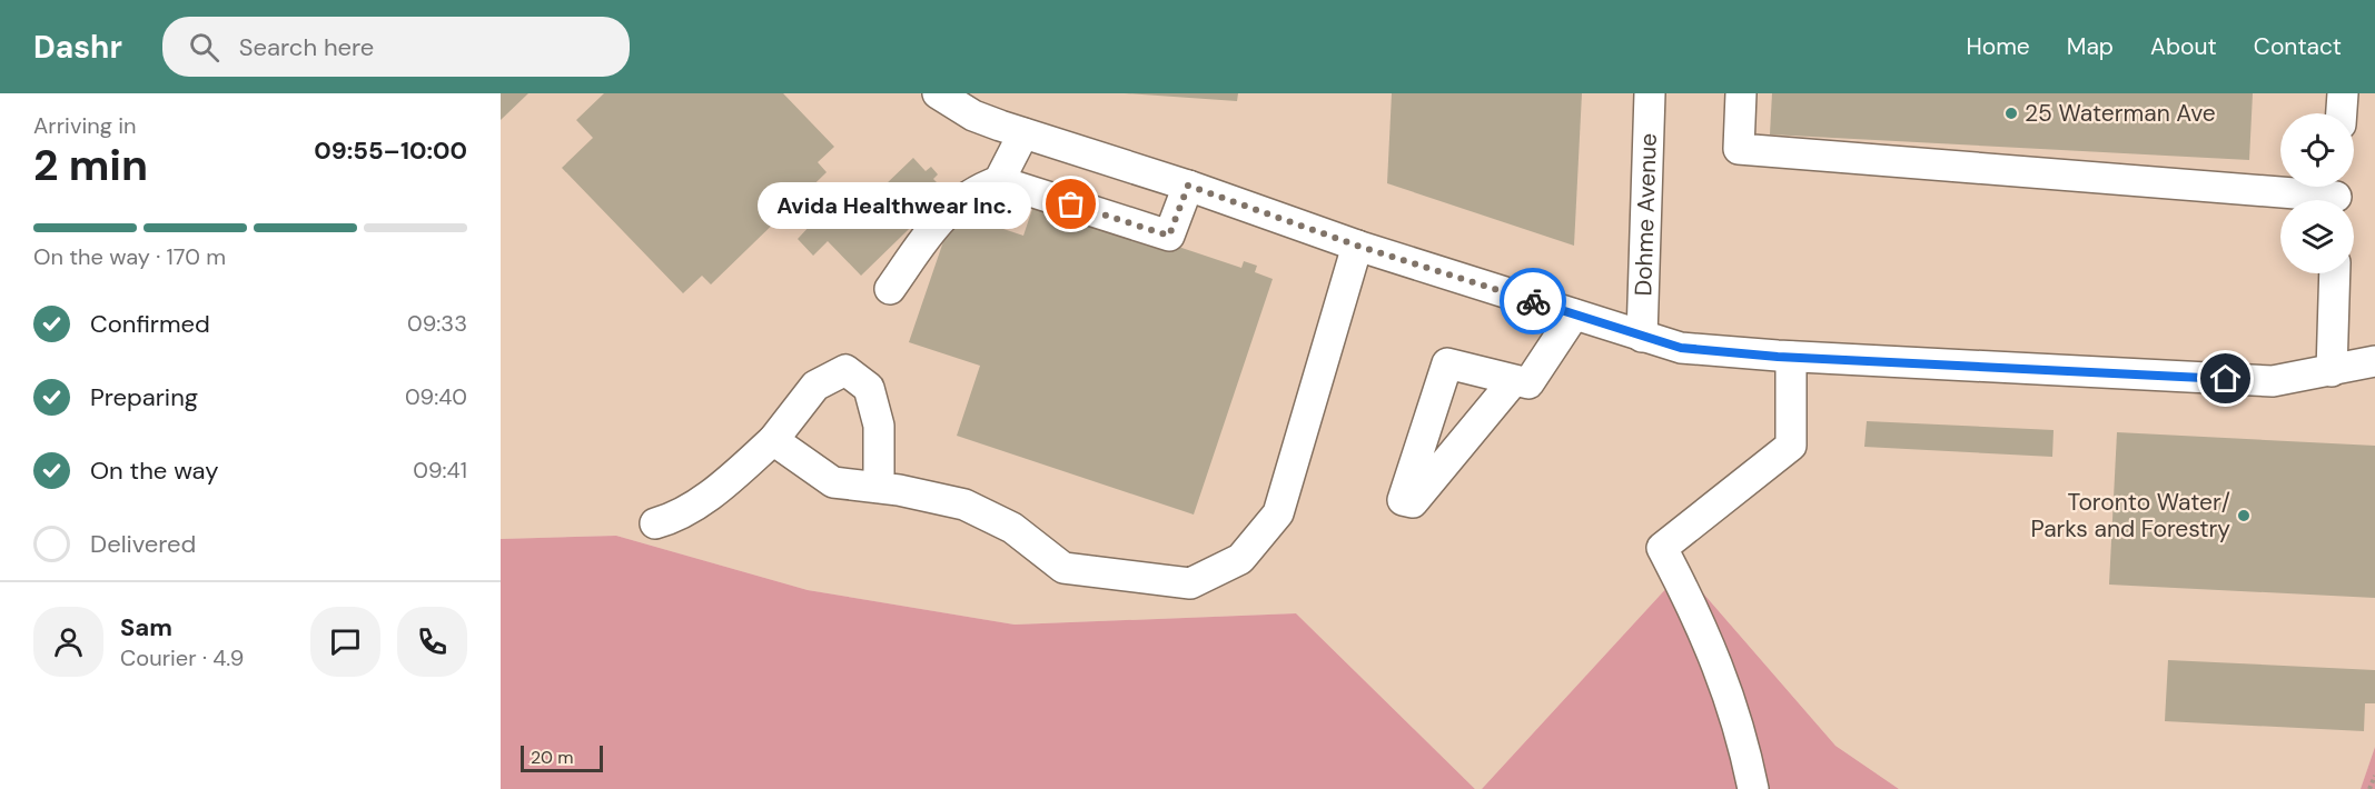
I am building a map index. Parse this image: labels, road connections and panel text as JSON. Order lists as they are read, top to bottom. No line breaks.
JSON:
{"streets":{"street":["Dohme Avenue"]},"places":["25 Waterman Ave","Avida Healthwear Inc.","Toronto Water/ Parks and Forestry"],"scale_bar":"20 m","page":{"header":"Dashr","search":"Search here","nav":["Home","Map","About","Contact"],"heading":["2 min","Arriving in","09:55–10:00"],"panel":["Sam","Courier · 4.9"],"bubble":"Avida Healthwear Inc.","bar":"On the way · 170 m","list":[["Confirmed","09:33"],["Preparing","09:40"],["On the way","09:41"],"Delivered"],"scale":"20 m"}}
